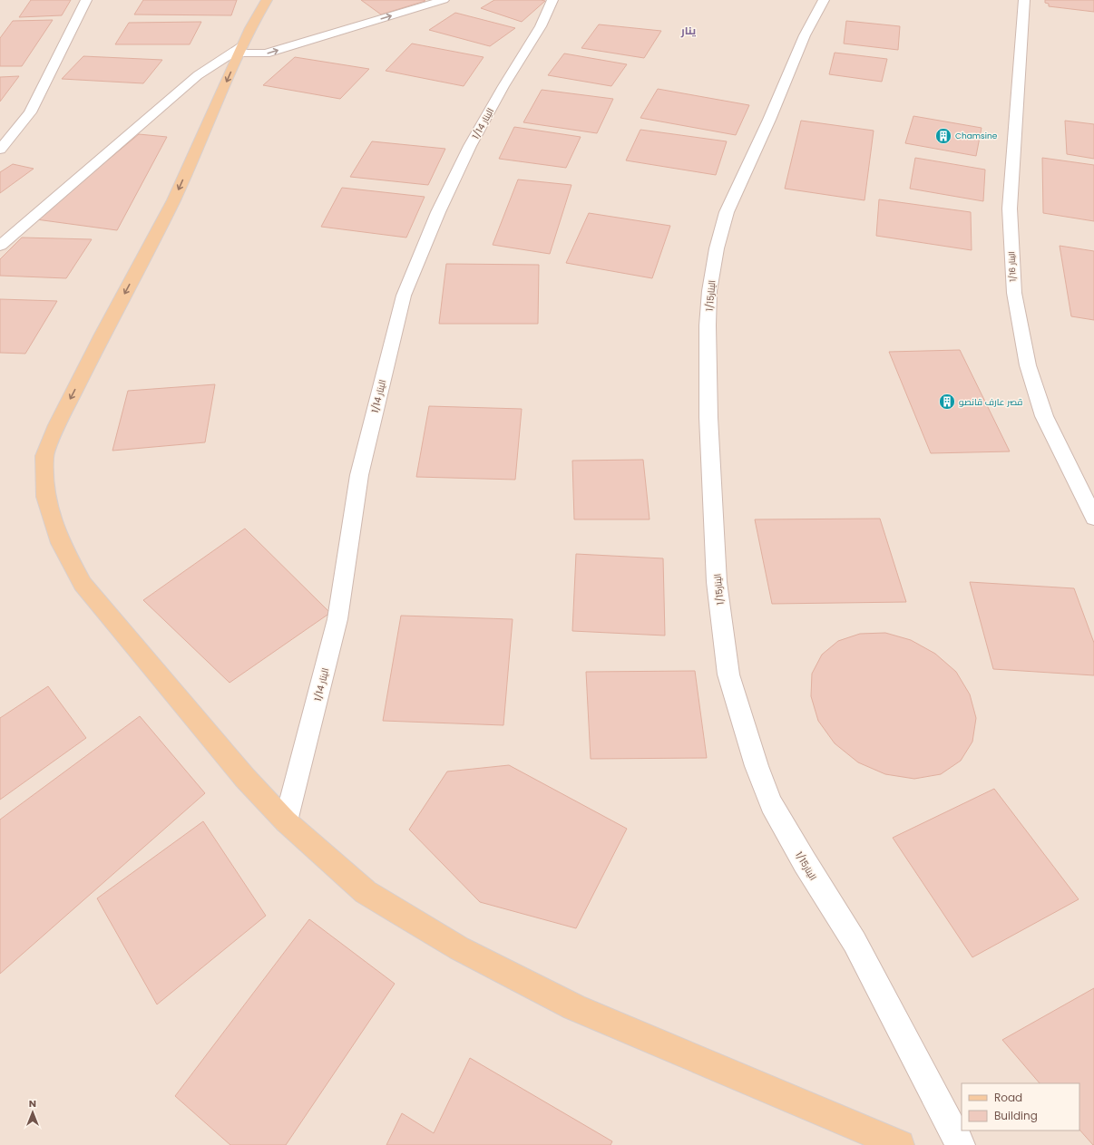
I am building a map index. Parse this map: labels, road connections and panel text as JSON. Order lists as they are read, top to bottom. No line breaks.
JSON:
{"streets":{"street":["الينار 1/14","الينار 1/16","الينار1/15"]},"districts":["ينار"],"places":{"building":["Chamsine","قصر عارف قانصو"]},"legend":["Road","Building"],"north":"top"}
